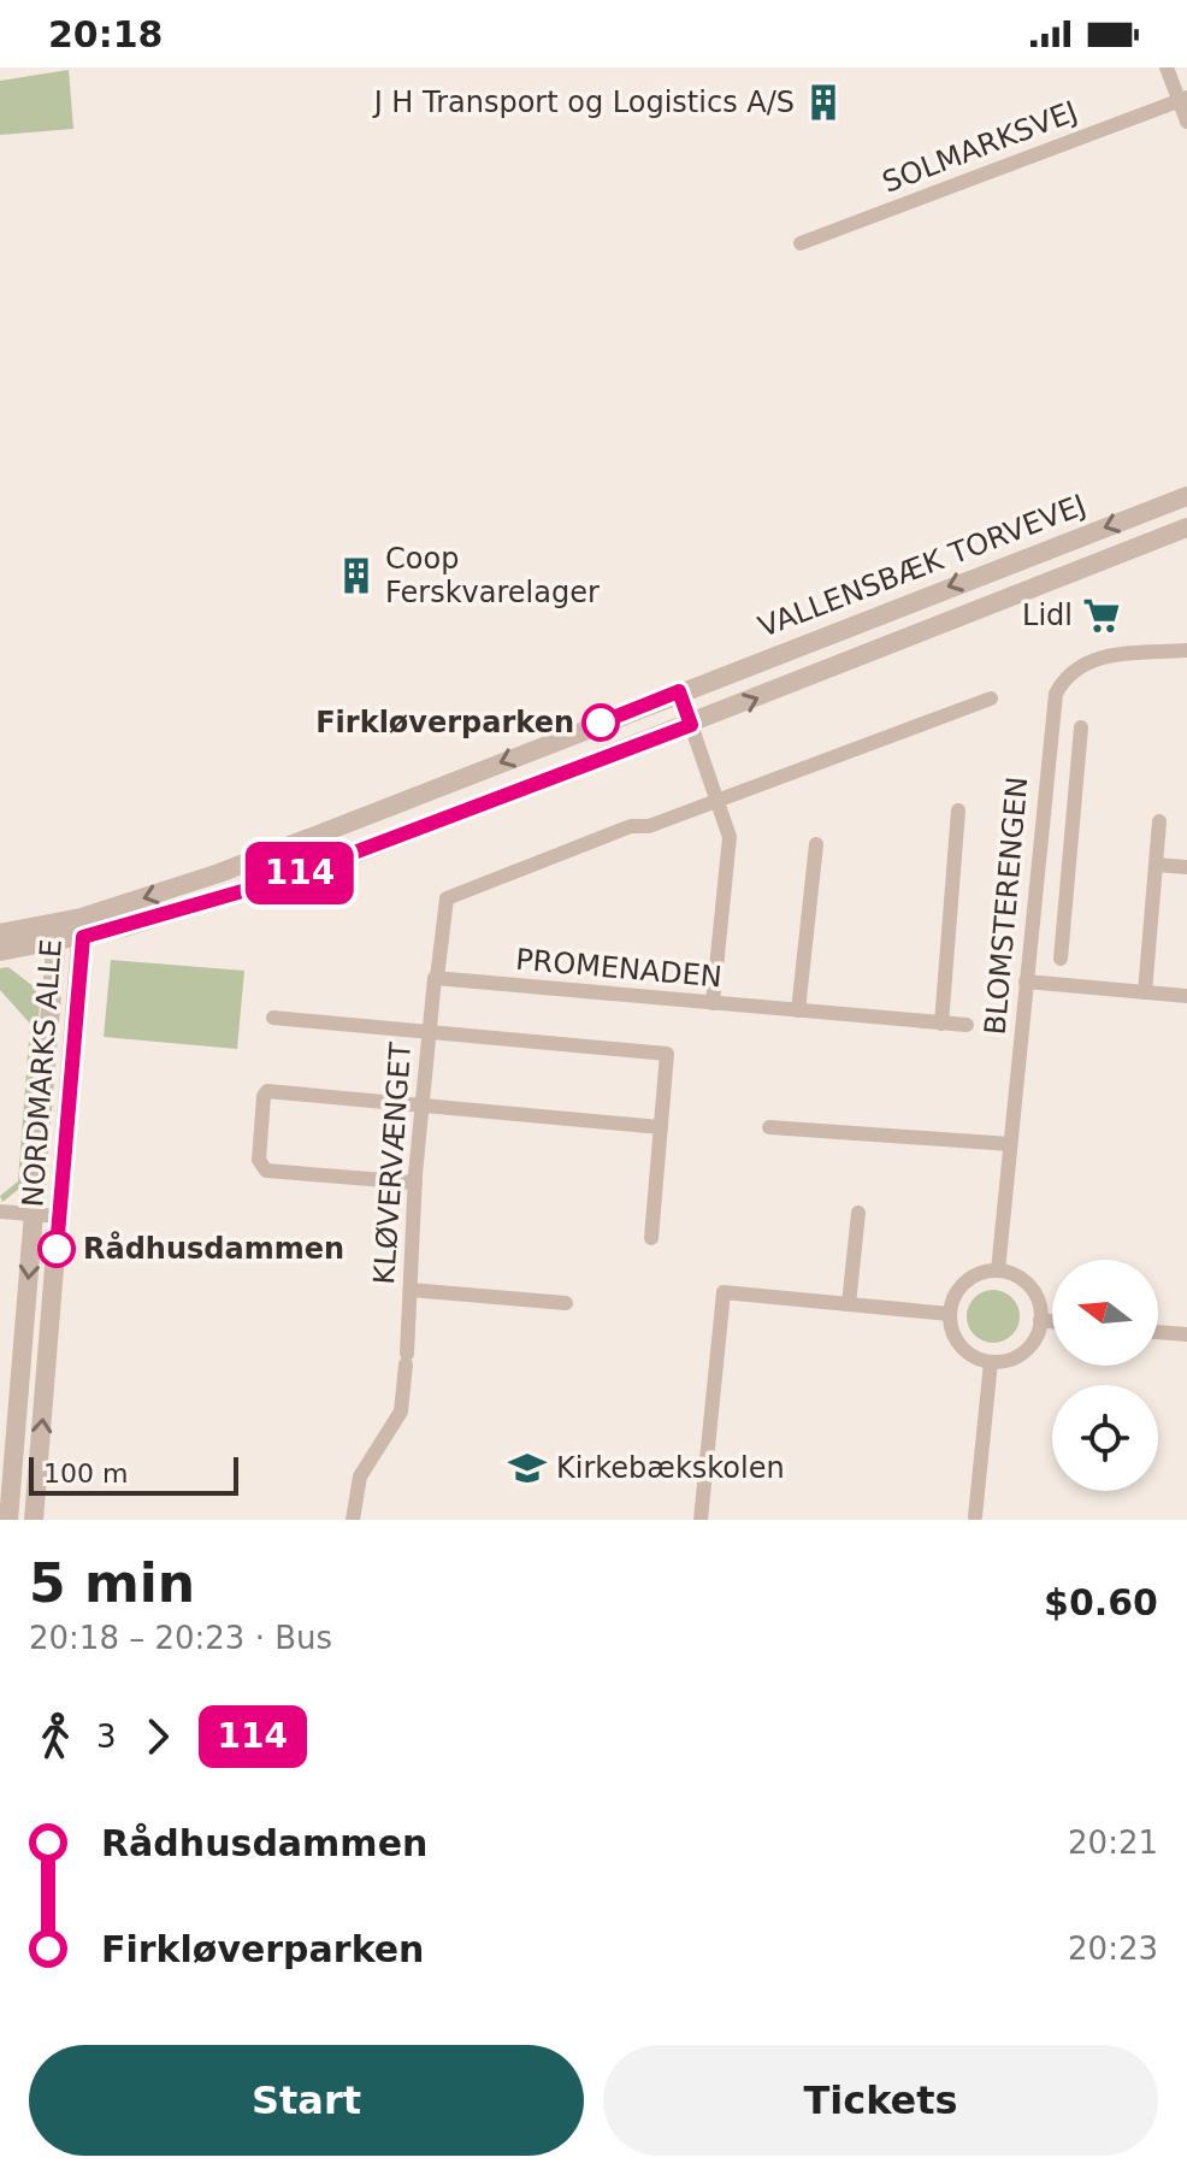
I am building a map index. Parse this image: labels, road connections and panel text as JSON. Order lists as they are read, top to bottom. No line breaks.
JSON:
{"streets":{"street":["SOLMARKSVEJ","VALLENSBÆK TORVEVEJ","BLOMSTERENGEN","PROMENADEN","NORDMARKS ALLE","KLØVERVÆNGET"]},"crossings":[["VALLENSBÆK TORVEVEJ","NORDMARKS ALLE"],["PROMENADEN","KLØVERVÆNGET"]],"places":{"building":["J H Transport og Logistics A/S","Coop Ferskvarelager"],"supermarket":["Lidl"],"other":["Firkløverparken","Rådhusdammen"],"school or university":["Kirkebækskolen"]},"lines":["bus line 114"],"scale_bar":"100 m","north":"left","page":{"status":"20:18","on_map":"114","scale":"100 m","heading":["5 min","20:18 – 20:23 · Bus","$0.60"],"legs":["3","114"],"list":[{"name":"Rådhusdammen","value":"20:21"},{"name":"Firkløverparken","value":"20:23"}],"buttons":["Start","Tickets"]}}
